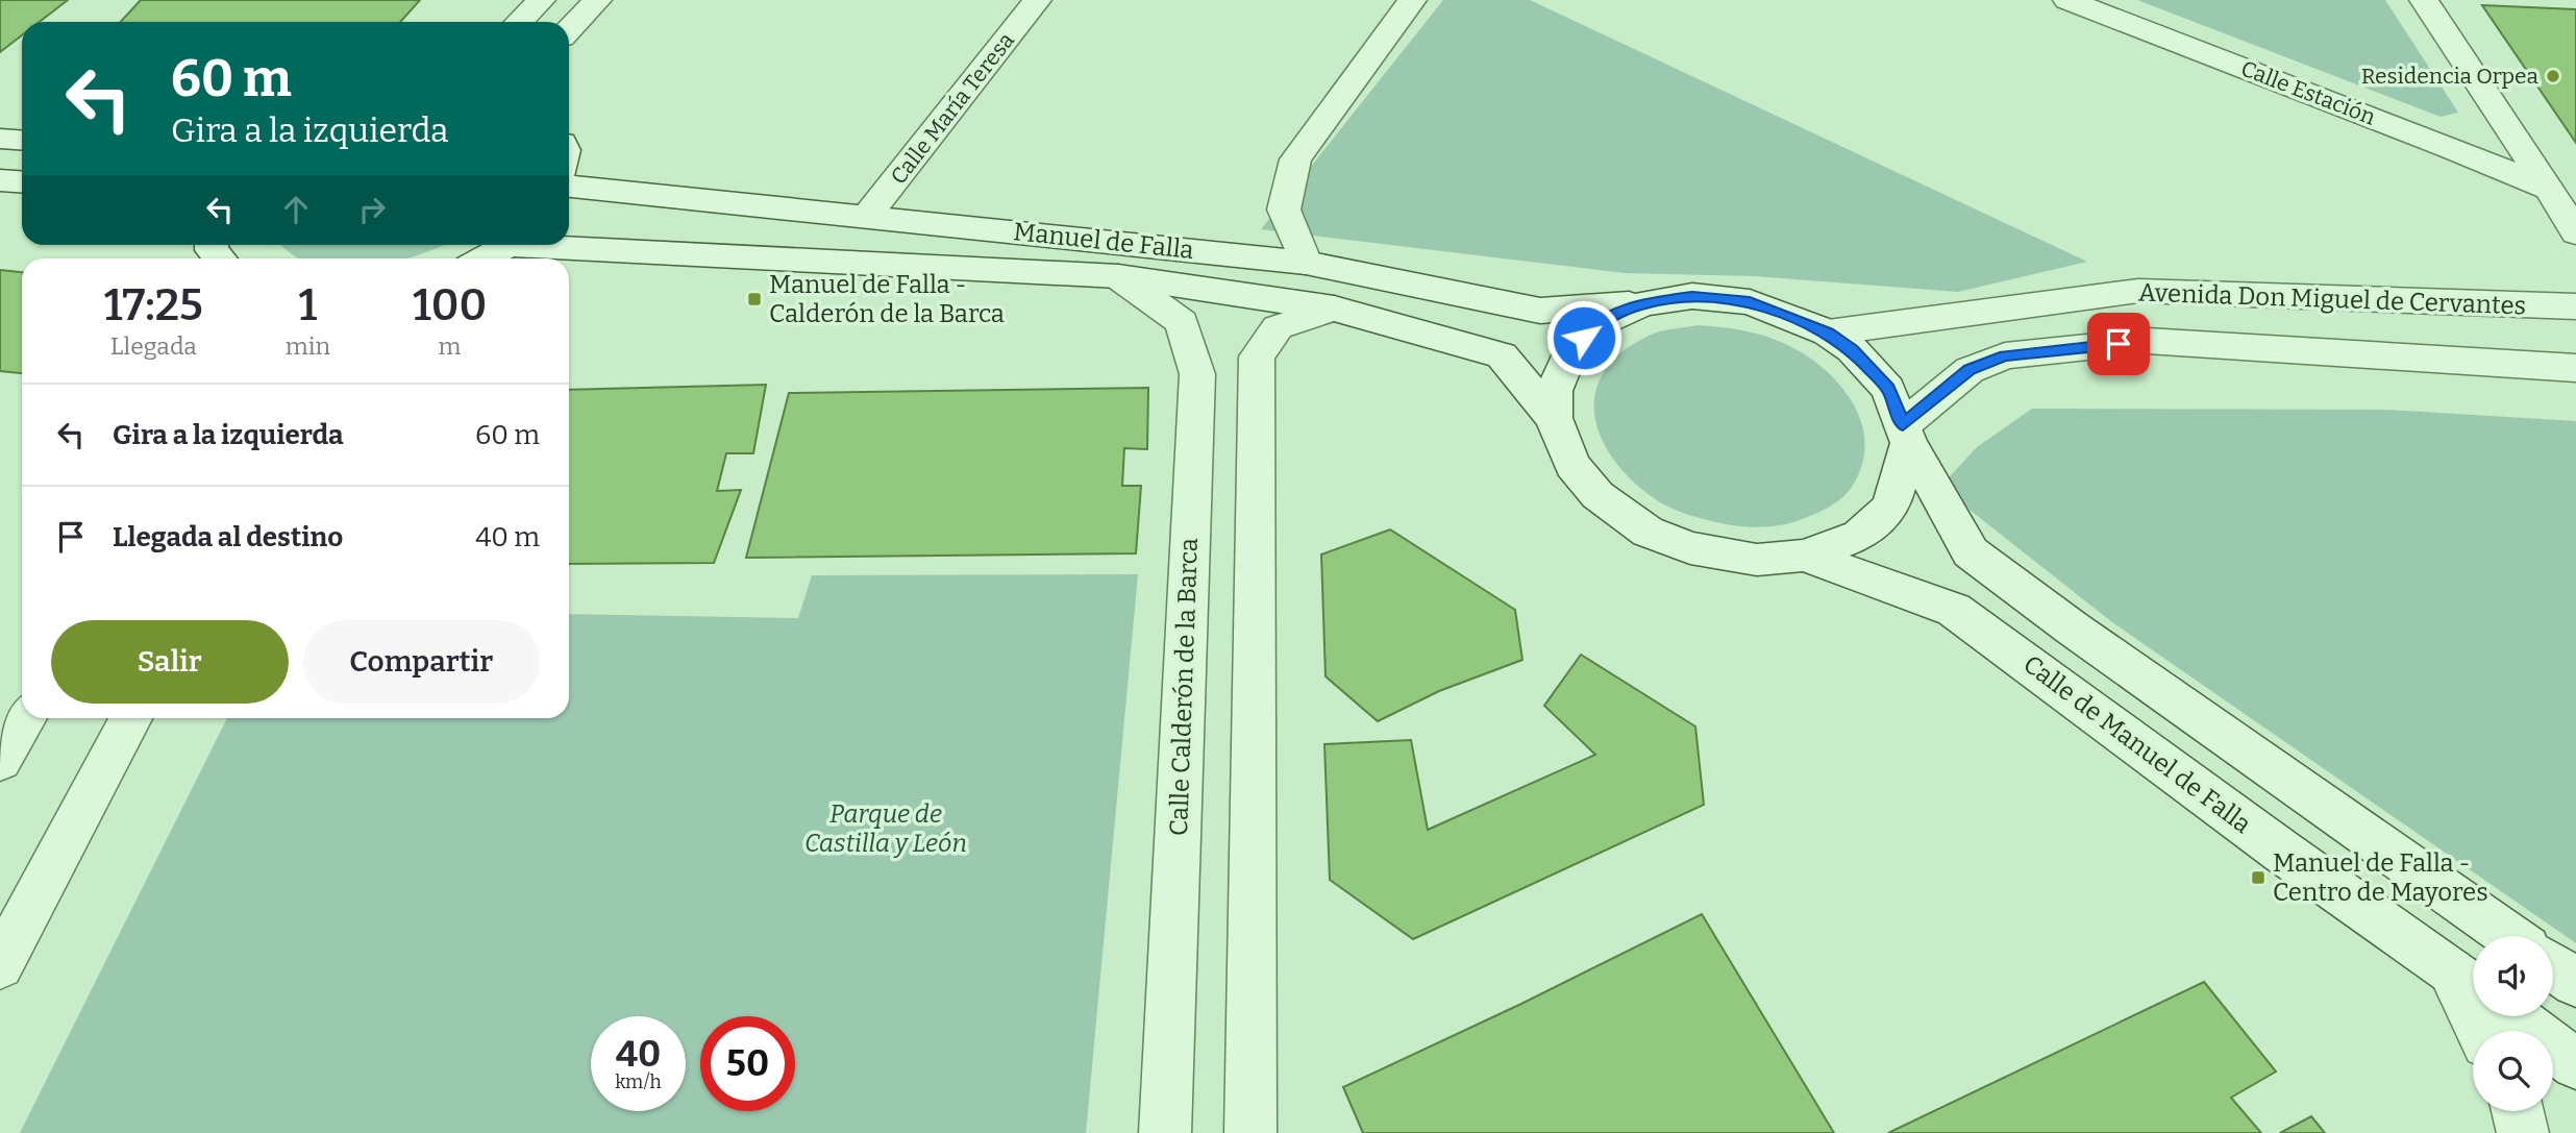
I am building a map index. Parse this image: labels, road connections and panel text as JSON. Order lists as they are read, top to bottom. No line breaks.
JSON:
{"streets":{"street":["Calle Estación","Calle María Teresa","Manuel de Falla","Avenida Don Miguel de Cervantes","Calle Calderón de la Barca","Calle de Manuel de Falla"]},"crossings":[["Calle María Teresa","Manuel de Falla"],["Manuel de Falla","Calle Calderón de la Barca"]],"parks":["Parque de Castilla y León"],"places":{"other":["Residencia Orpea"],"transit":["Manuel de Falla - Calderón de la Barca","Manuel de Falla - Centro de Mayores"]},"page":{"turn":["60 m","Gira a la izquierda"],"eta":["17:25","Llegada","1","min","100","m"],"list":[{"name":"Gira a la izquierda","value":"60 m"},{"name":"Llegada al destino","value":"40 m"}],"buttons":["Salir","Compartir"],"speed":"40 km/h","limit":"50"}}
